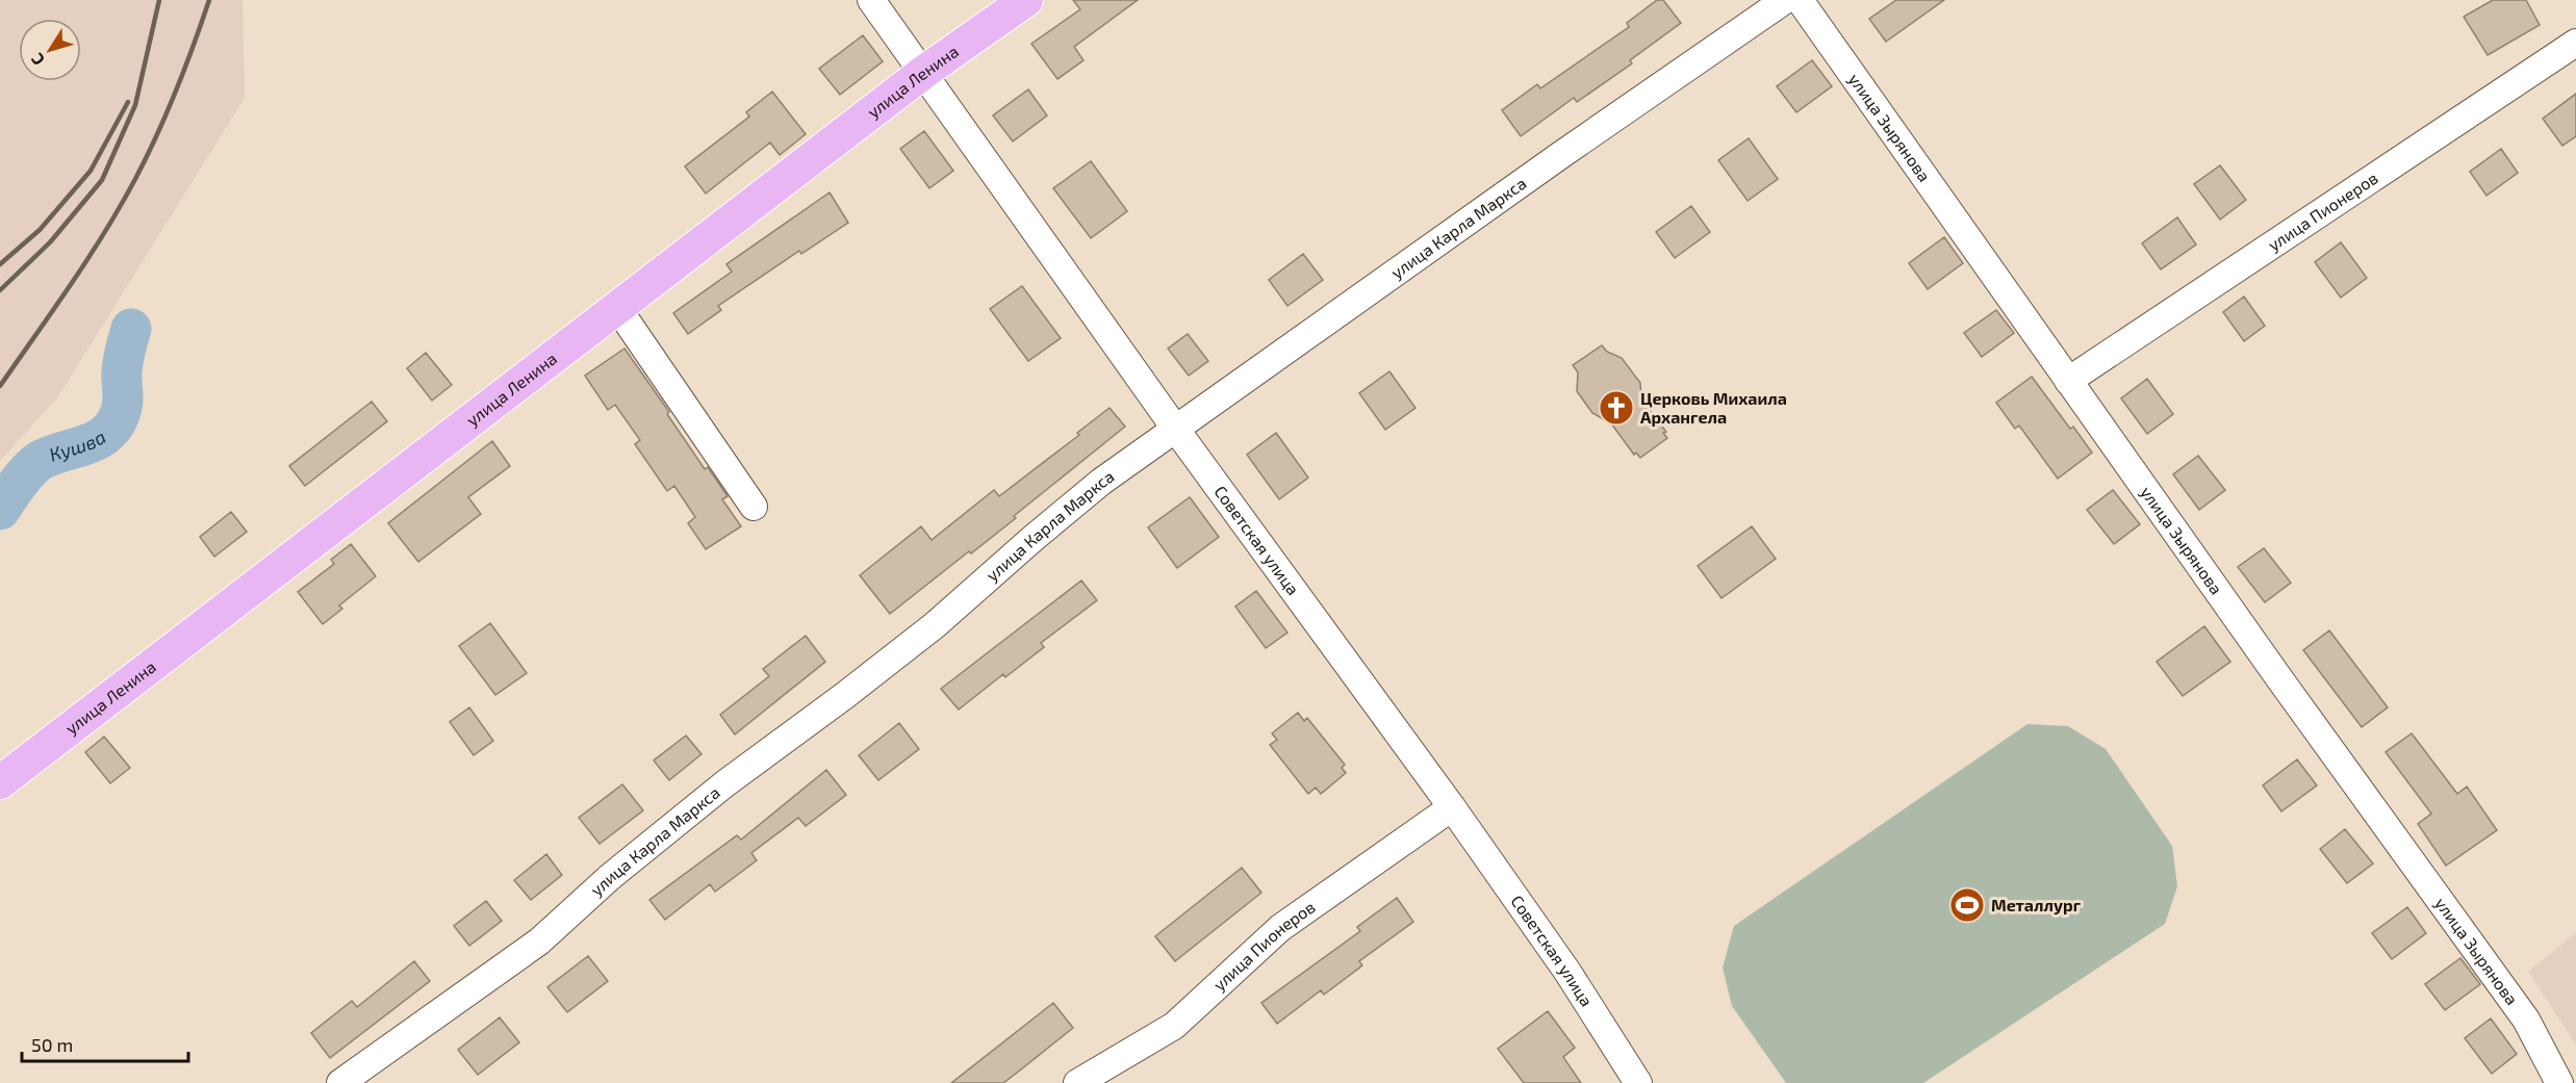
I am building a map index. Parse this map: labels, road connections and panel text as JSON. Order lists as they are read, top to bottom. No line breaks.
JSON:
{"streets":{"main road":["улица Ленина"],"street":["улица Зырянова","улица Пионеров","улица Карла Маркса","Советская улица"]},"crossings":[["улица Ленина","Советская улица"],["улица Зырянова","улица Пионеров"],["улица Пионеров","Советская улица"],["улица Карла Маркса","Советская улица"]],"water":["Кушва"],"places":{"church":["Церковь Михаила Архангела"],"sports":["Металлург"]},"scale_bar":"50 m","north":"bottom left"}
